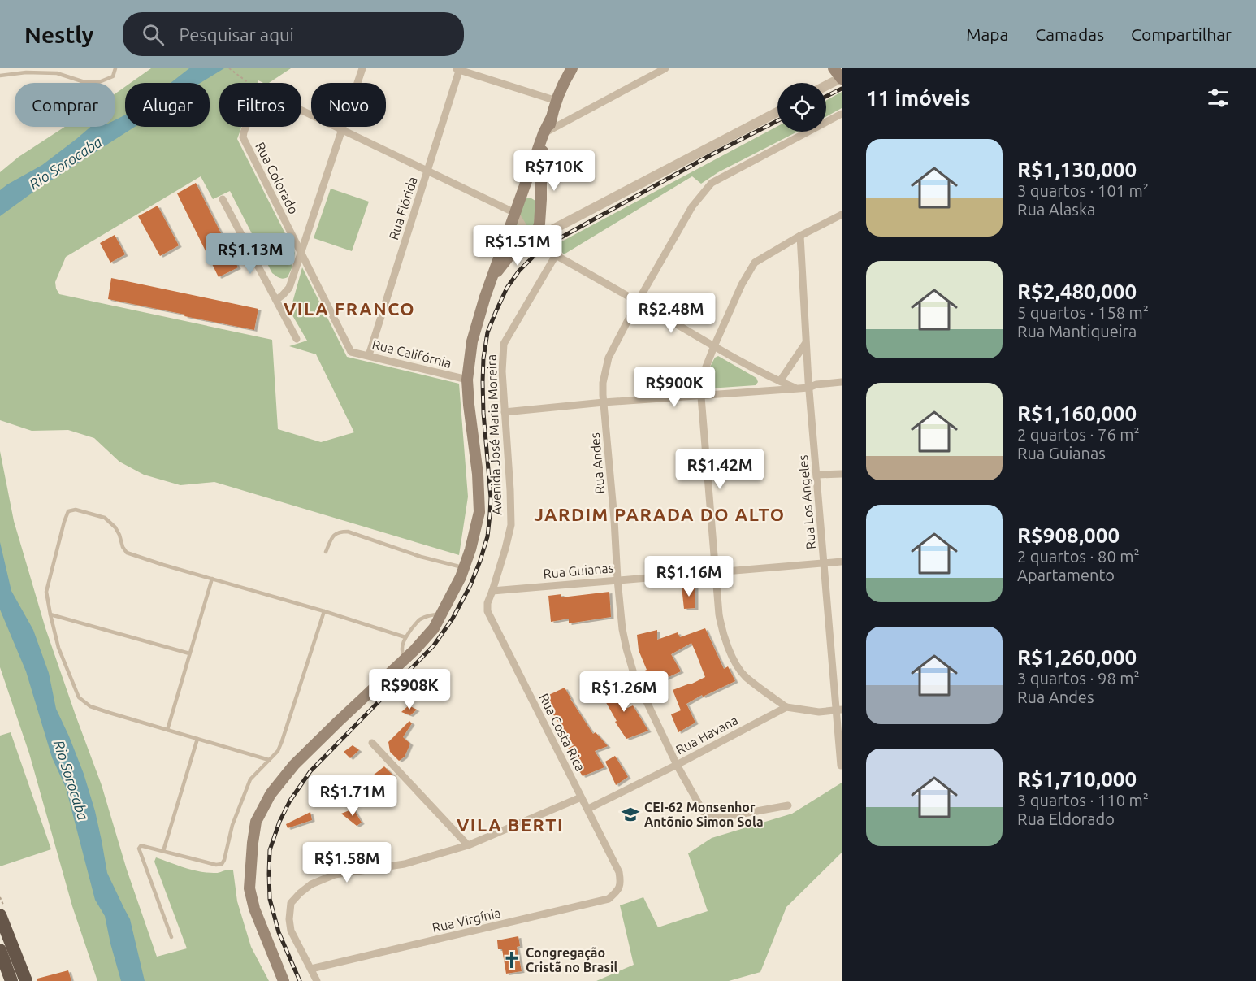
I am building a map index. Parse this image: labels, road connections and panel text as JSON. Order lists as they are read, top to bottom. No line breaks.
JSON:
{"streets":{"street":["Rua Colorado","Rua Flórida","Rua Califórnia","Avenida José Maria Moreira","Rua Andes","Rua Los Angeles","Rua Guianas","Rua Costa Rica","Rua Havana","Rua Virgínia"]},"crossings":[["Rua Colorado","Rua Califórnia"],["Rua Flórida","Rua Califórnia"],["Avenida José Maria Moreira","Rua Guianas"],["Avenida José Maria Moreira","Rua Costa Rica"],["Rua Andes","Rua Guianas"],["Rua Andes","Rua Havana"],["Rua Los Angeles","Rua Guianas"],["Rua Guianas","Rua Costa Rica"],["Rua Costa Rica","Rua Havana"],["Rua Costa Rica","Rua Virgínia"]],"districts":["VILA FRANCO","JARDIM PARADA DO ALTO","VILA BERTI"],"water":["Rio Sorocaba"],"places":{"school or university":["CEI-62 Monsenhor Antõnio Simon Sola"],"church":["Congregação Cristã no Brasil"]},"page":{"header":"Nestly","search":"Pesquisar aqui","nav":["Mapa","Camadas","Compartilhar"],"heading":"11 imóveis","chip":["Comprar","Alugar","Filtros","Novo"],"list":[{"name":"R$1,130,000","note":"3 quartos · 101 m² · Rua Alaska"},{"name":"R$2,480,000","note":"5 quartos · 158 m² · Rua Mantiqueira"},{"name":"R$1,160,000","note":"2 quartos · 76 m² · Rua Guianas"},{"name":"R$908,000","note":"2 quartos · 80 m² · Apartamento"},{"name":"R$1,260,000","note":"3 quartos · 98 m² · Rua Andes"},{"name":"R$1,710,000","note":"3 quartos · 110 m² · Rua Eldorado"}],"price":["R$710K","R$1.51M","R$1.13M","R$2.48M","R$900K","R$1.42M","R$1.16M","R$908K","R$1.26M","R$1.71M","R$1.58M"]}}
